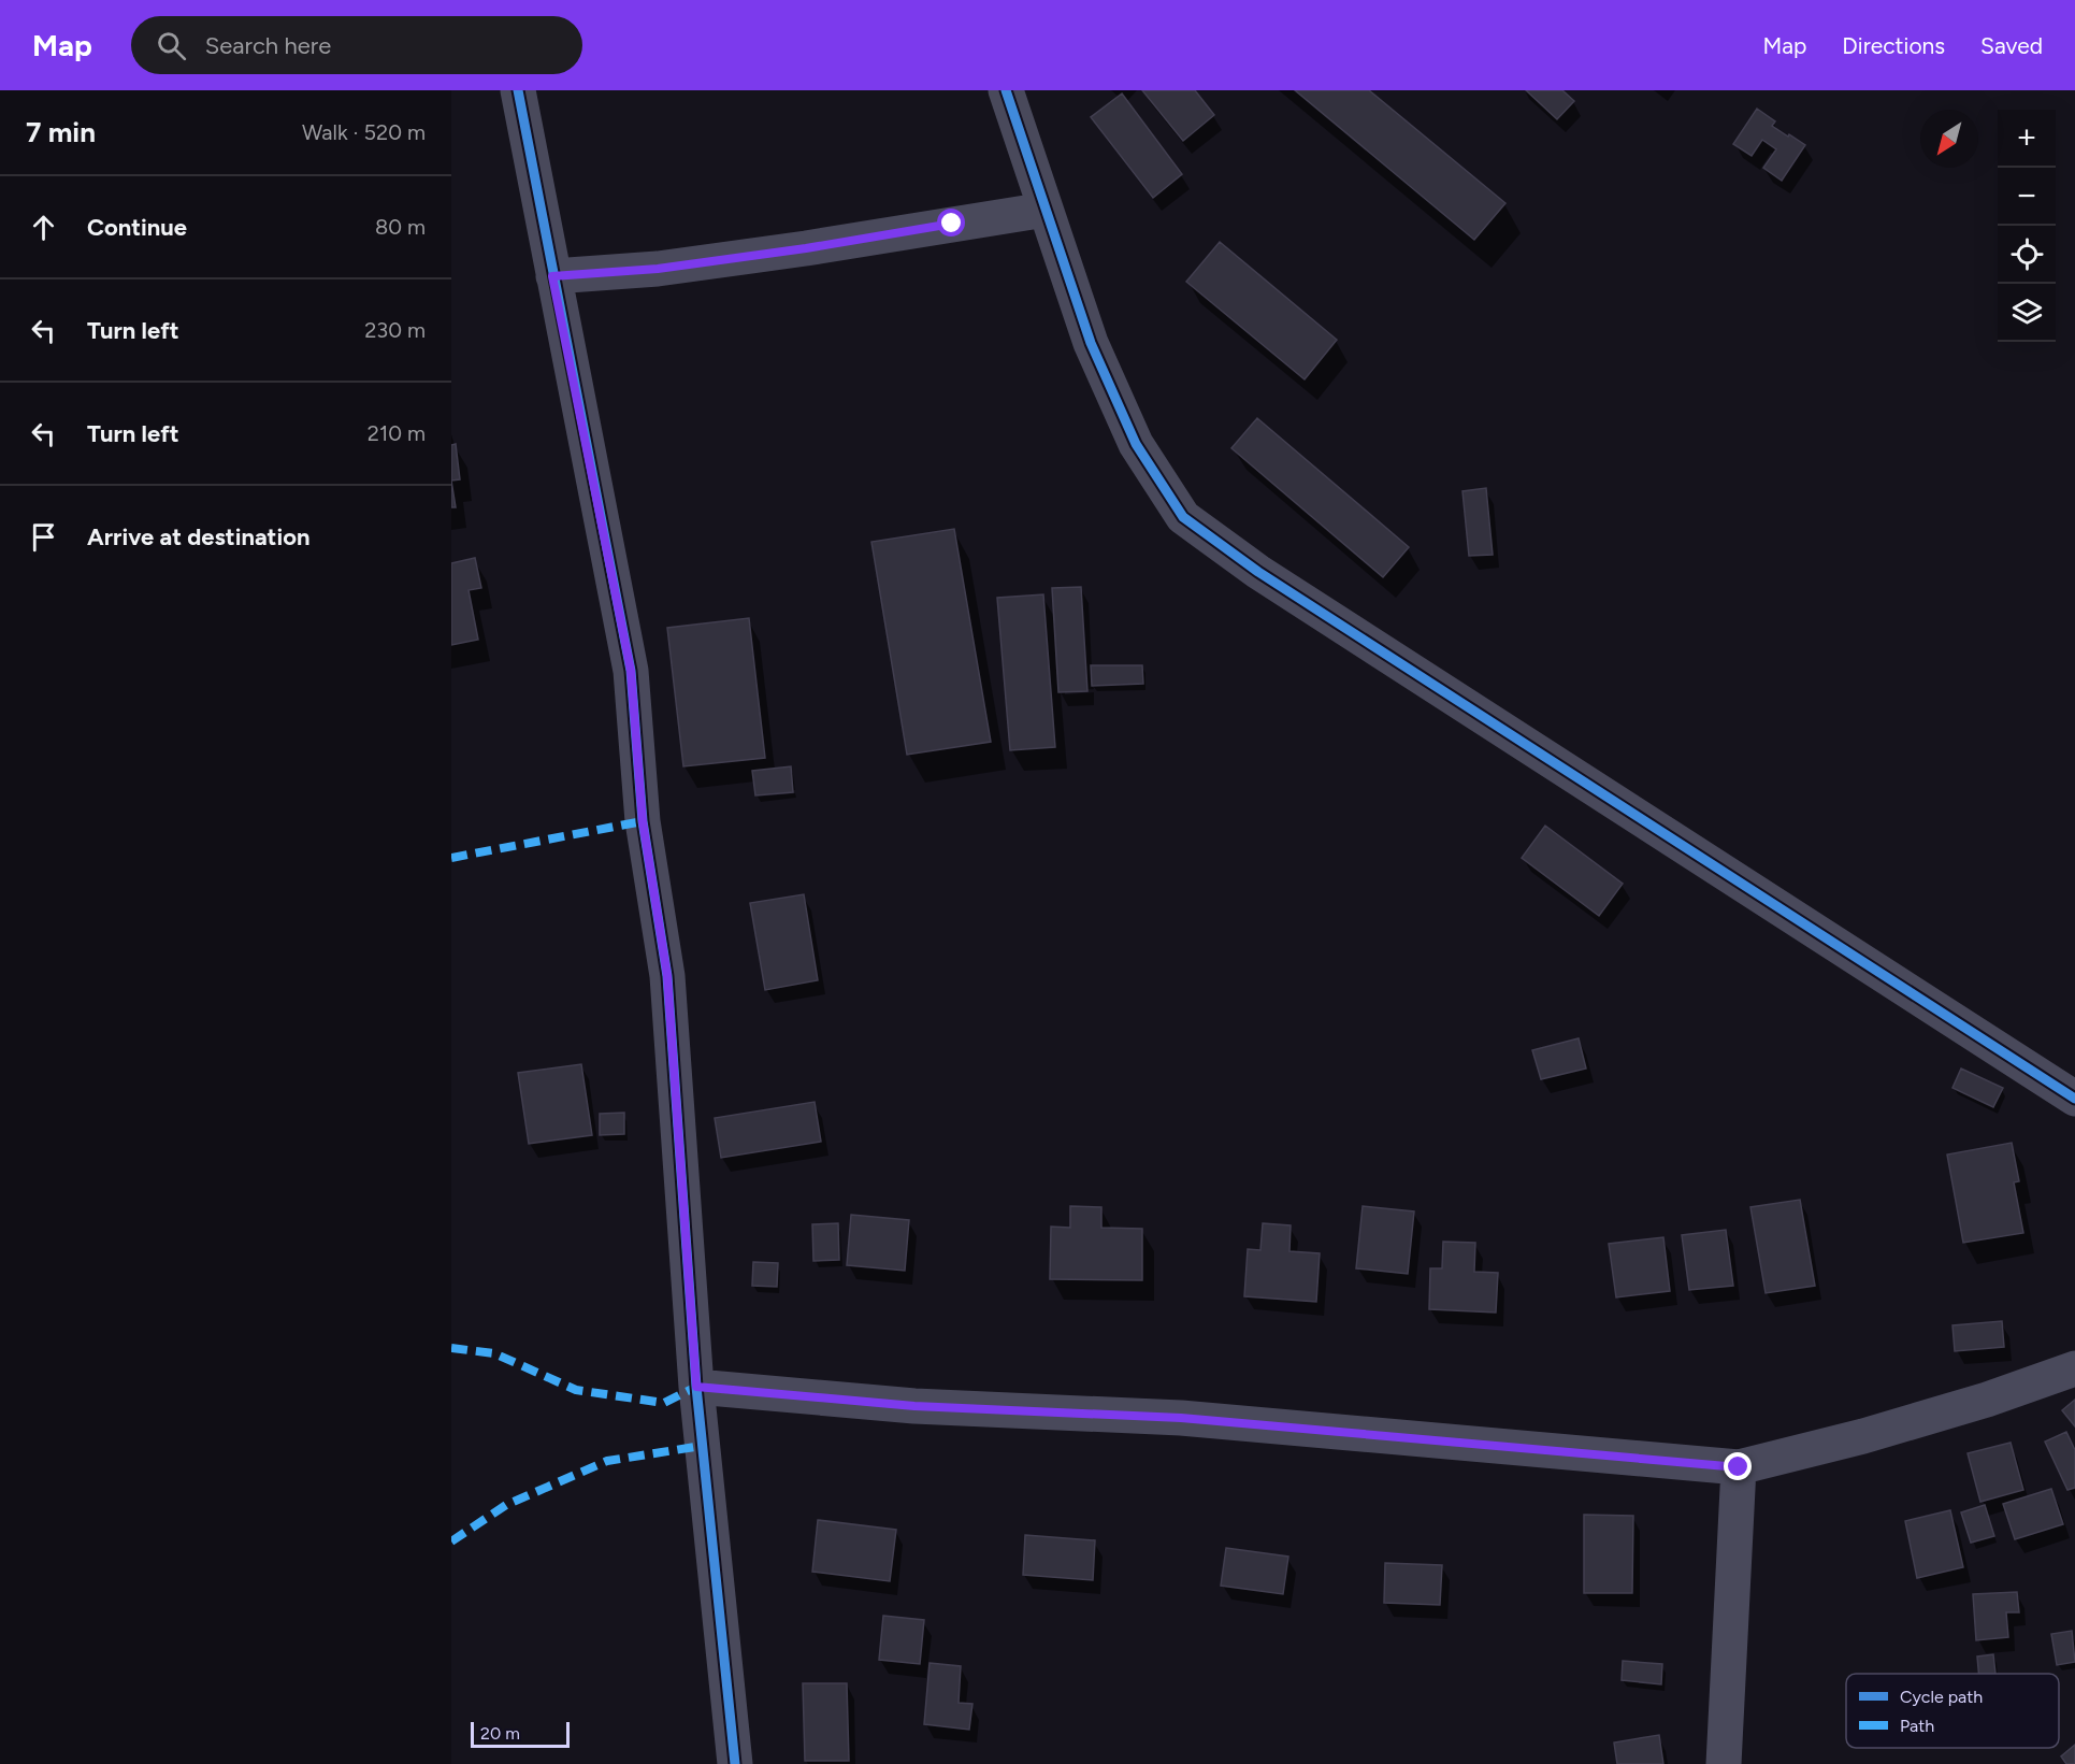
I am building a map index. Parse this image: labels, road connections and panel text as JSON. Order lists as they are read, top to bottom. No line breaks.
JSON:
{"legend":["Cycle path","Path"],"scale_bar":"20 m","north":"bottom left","page":{"header":"Map","search":"Search here","nav":["Map","Directions","Saved"],"heading":["7 min","Walk · 520 m"],"map_buttons":["+","−"],"list":[["Continue","80 m"],["Turn left","230 m"],["Turn left","210 m"],"Arrive at destination"],"scale":"20 m"}}
